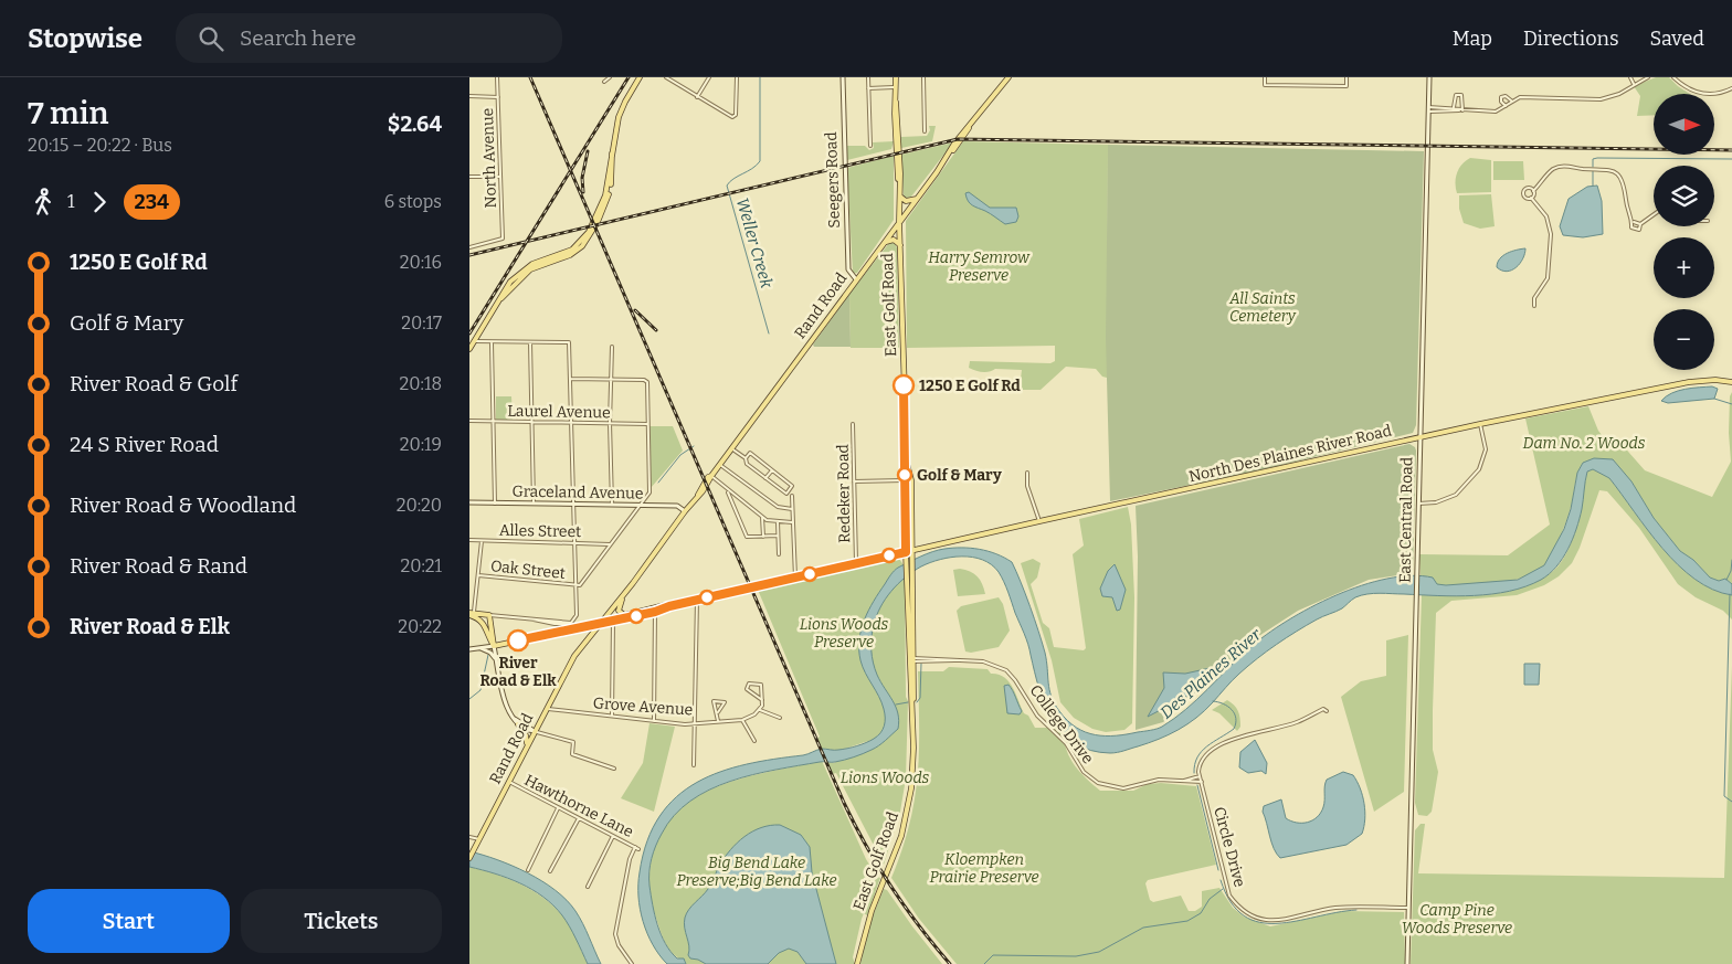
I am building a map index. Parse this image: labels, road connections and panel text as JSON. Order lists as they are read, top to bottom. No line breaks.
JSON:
{"streets":{"main road":["Seegers Road","East Golf Road","Rand Road","North Des Plaines River Road","Graceland Avenue","East Central Road"],"street":["North Avenue","Laurel Avenue","Redeker Road","Alles Street","Oak Street","Grove Avenue","College Drive","Hawthorne Lane","Circle Drive"]},"crossings":[["Seegers Road","Rand Road"],["East Golf Road","Rand Road"],["East Golf Road","North Des Plaines River Road"],["East Golf Road","College Drive"],["Rand Road","Graceland Avenue"],["Rand Road","Grove Avenue"],["Rand Road","Hawthorne Lane"],["North Des Plaines River Road","Redeker Road"],["North Des Plaines River Road","East Central Road"],["East Central Road","Circle Drive"],["College Drive","Circle Drive"]],"water":["Weller Creek","Des Plaines River"],"parks":["Harry Semrow Preserve","All Saints Cemetery","Dam No. 2 Woods","Lions Woods Preserve","Lions Woods","Kloempken Prairie Preserve","Big Bend Lake Preserve;Big Bend Lake","Camp Pine Woods Preserve"],"places":["1250 E Golf Rd","Golf & Mary","River Road & Elk"],"lines":["bus line 234"],"north":"right","page":{"header":"Stopwise","search":"Search here","nav":["Map","Directions","Saved"],"heading":["7 min","20:15 – 20:22 · Bus","$2.64"],"map_buttons":["+","−"],"legs":["1","234","6 stops"],"list":[{"name":"1250 E Golf Rd","value":"20:16"},{"name":"Golf & Mary","value":"20:17"},{"name":"River Road & Golf","value":"20:18"},{"name":"24 S River Road","value":"20:19"},{"name":"River Road & Woodland","value":"20:20"},{"name":"River Road & Rand","value":"20:21"},{"name":"River Road & Elk","value":"20:22"}],"buttons":["Start","Tickets"]}}
